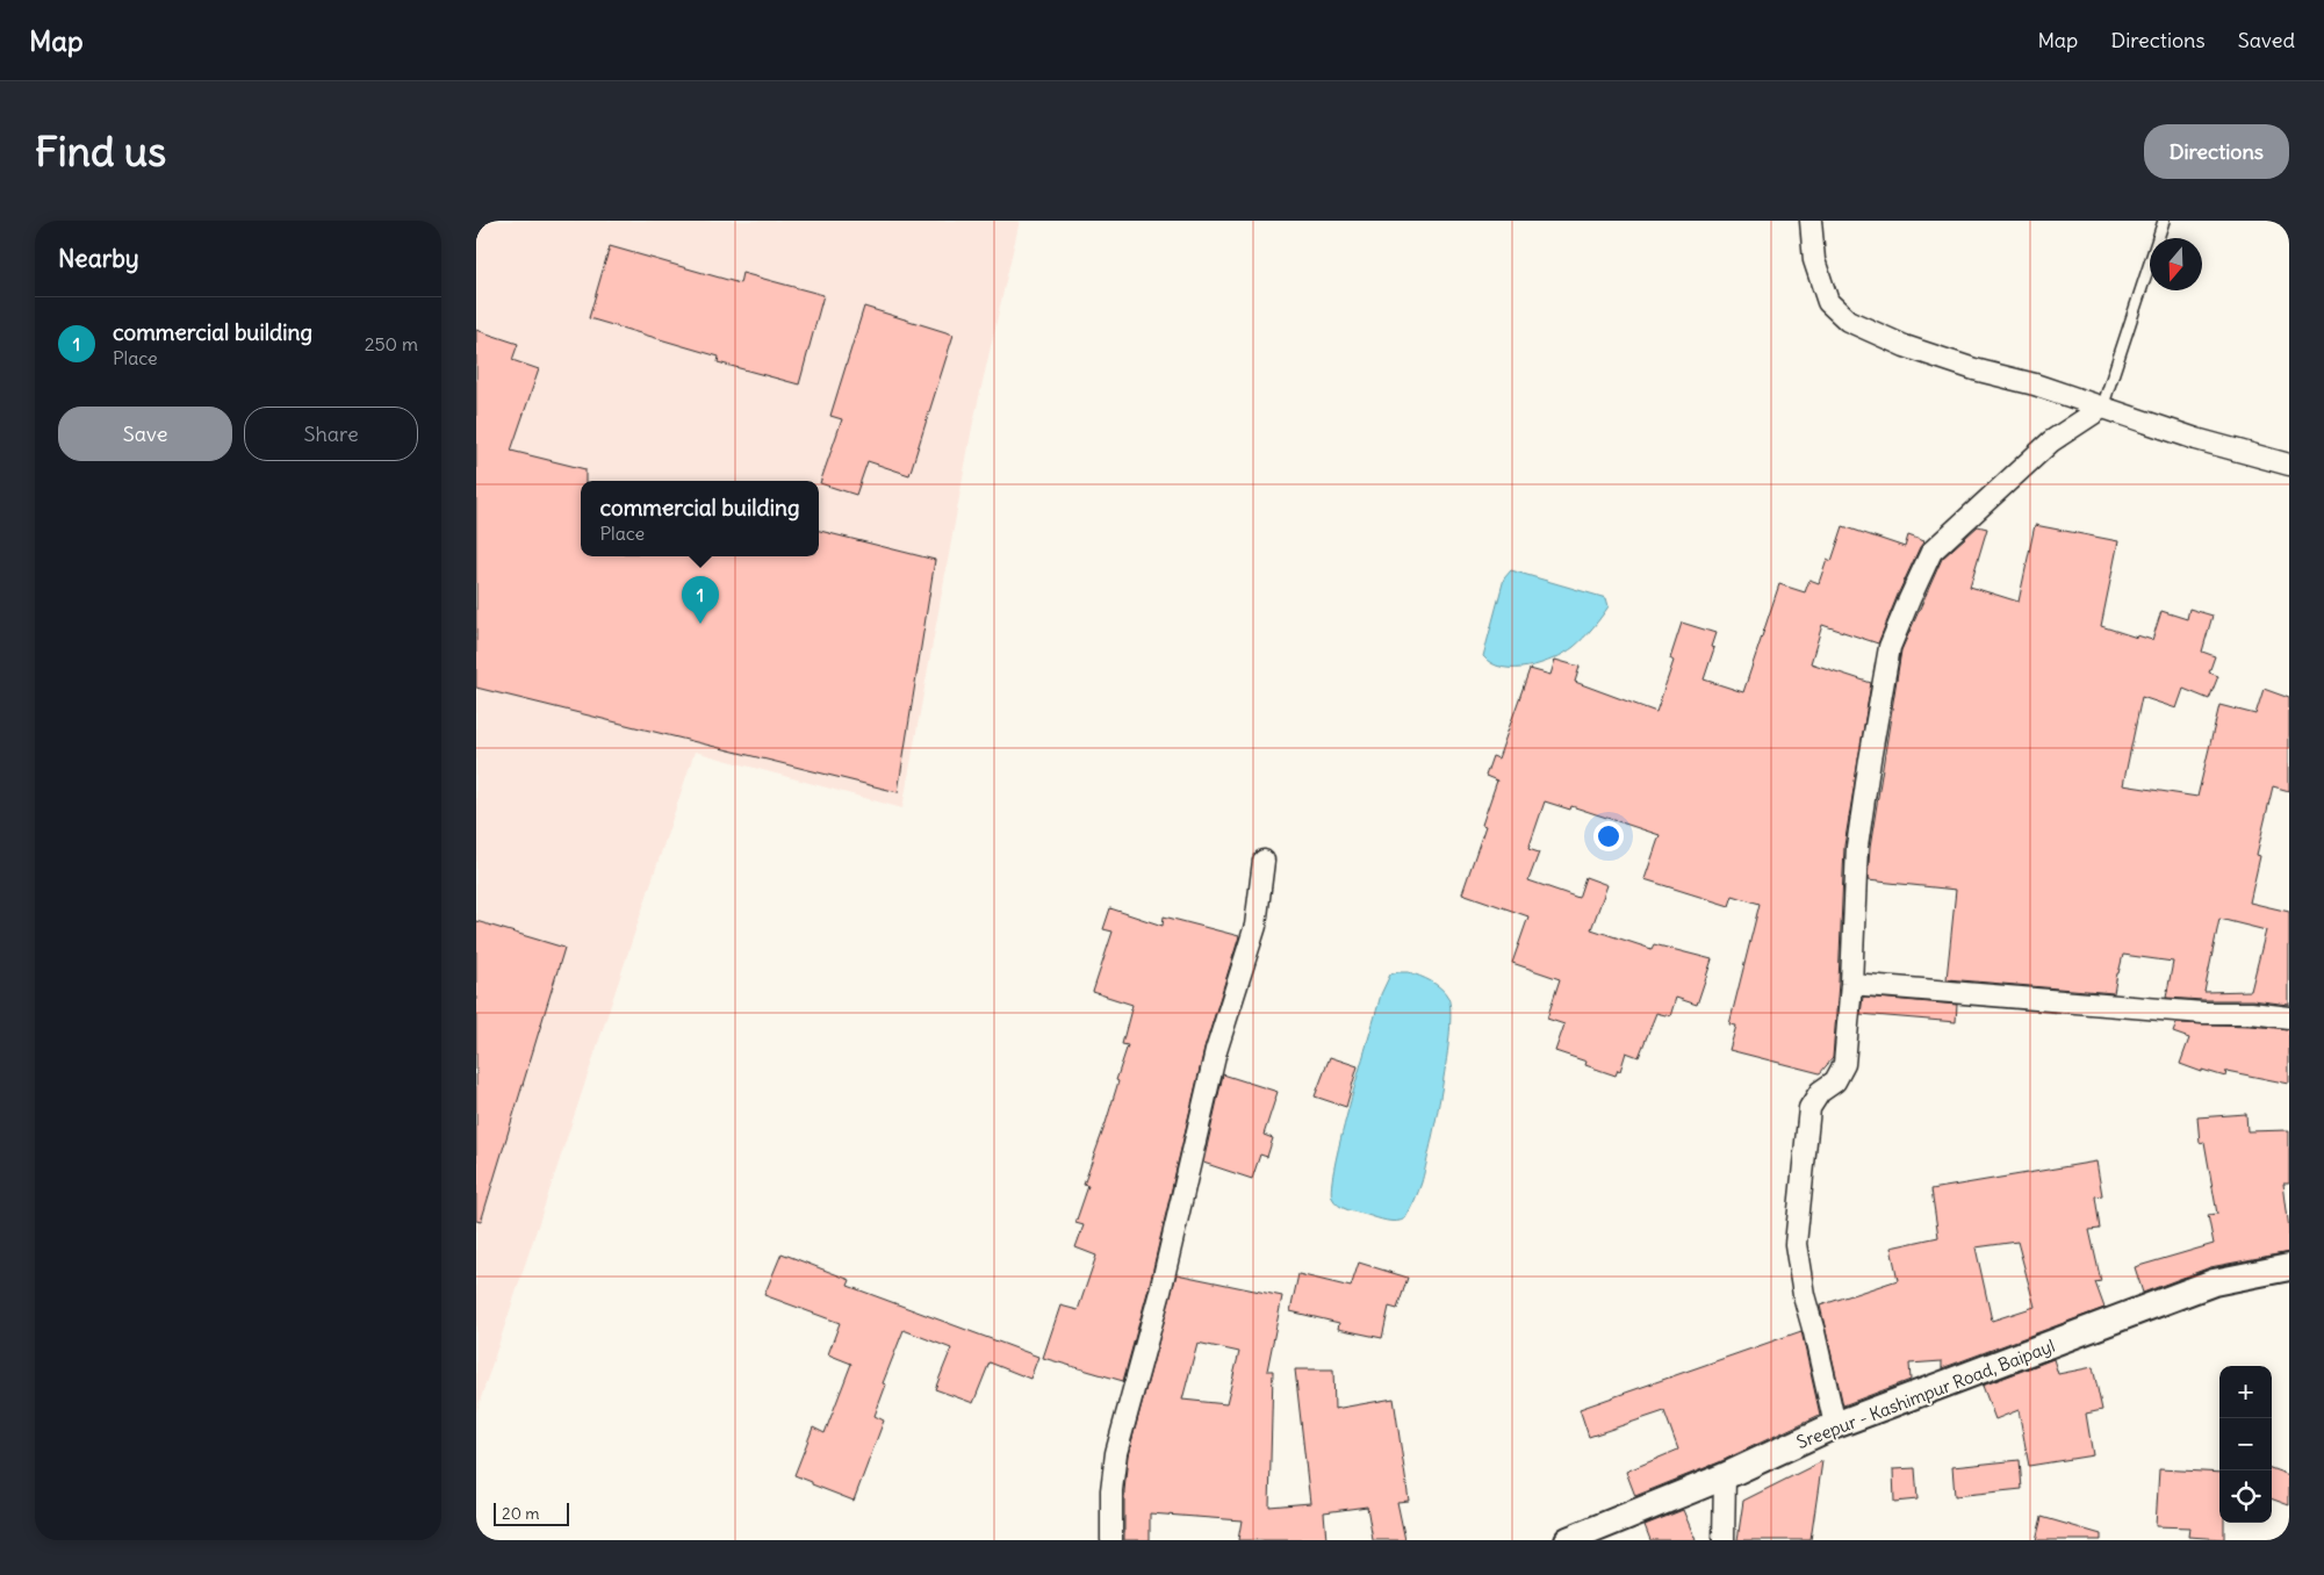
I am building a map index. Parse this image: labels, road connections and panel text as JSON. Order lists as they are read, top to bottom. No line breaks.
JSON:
{"streets":{"street":["Sreepur - Kashimpur Road, Baipayl"]},"scale_bar":"20 m","north":"bottom","page":{"header":"Map","nav":["Map","Directions","Saved"],"buttons":["Directions",["Save","Share"]],"title":"Find us","heading":"Nearby","list":[{"mark":"1","name":"commercial building","note":"Place","value":"250 m"}],"popup":["commercial building","Place"],"pins":"1","map_buttons":["+","−"],"scale":"20 m"}}
